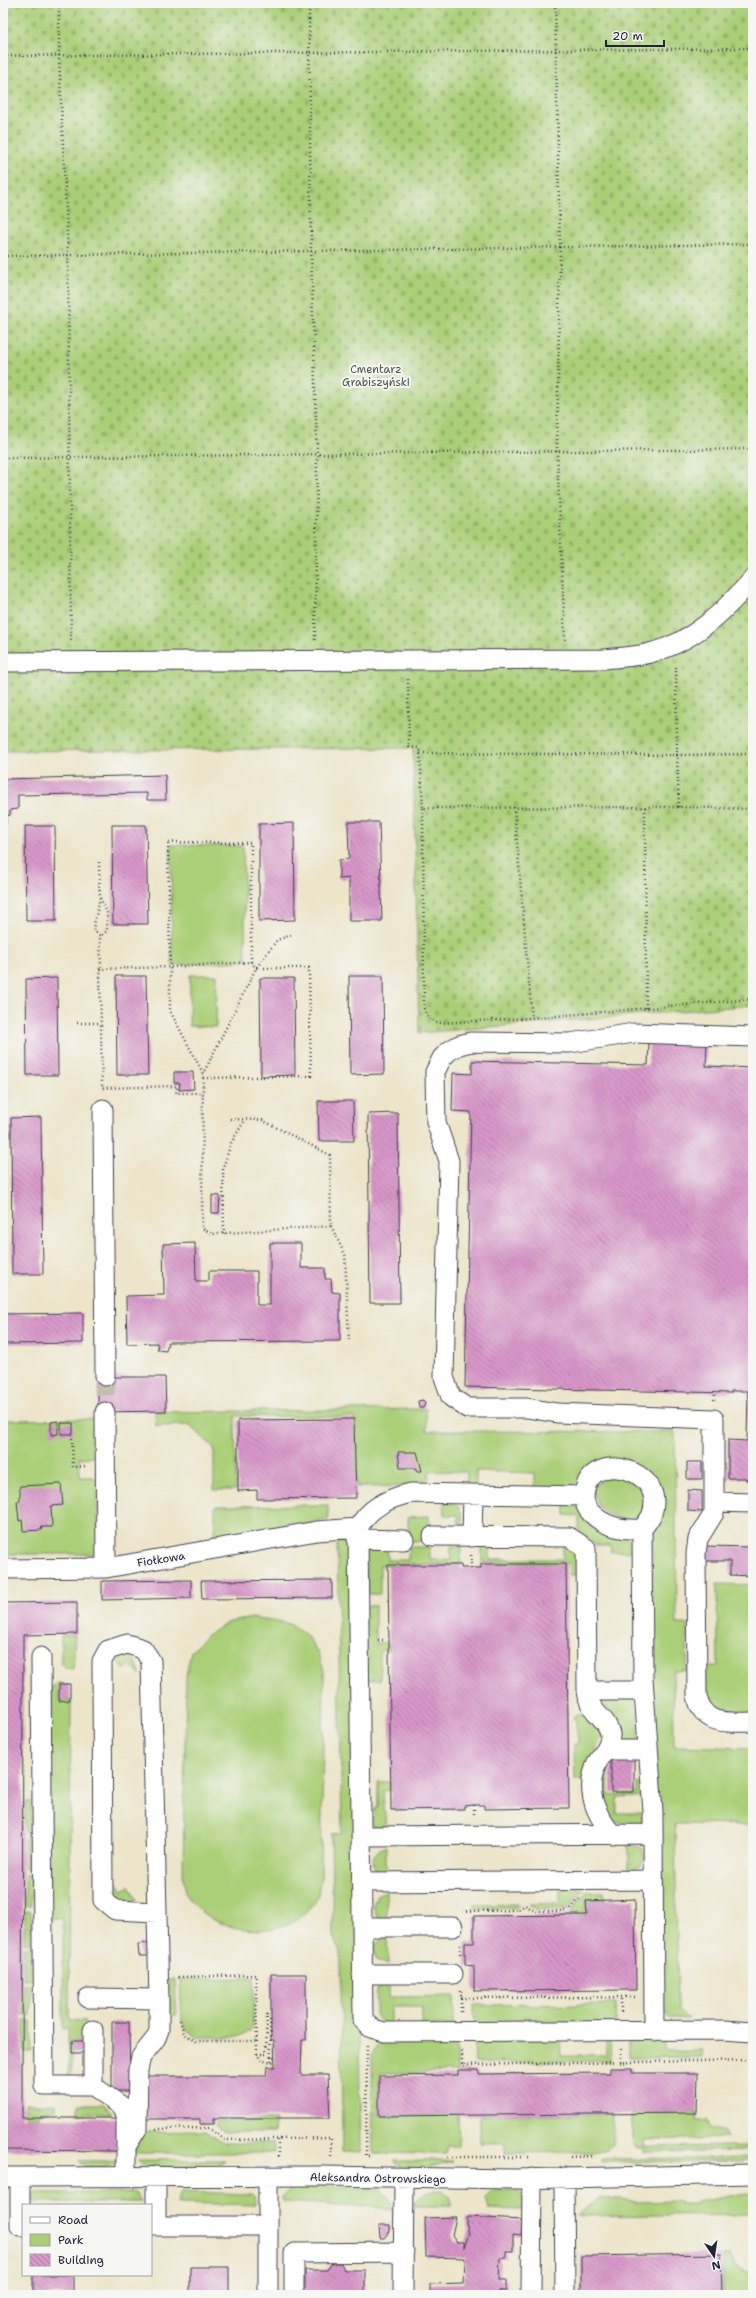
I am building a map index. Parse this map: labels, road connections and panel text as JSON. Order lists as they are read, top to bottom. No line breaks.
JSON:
{"streets":{"street":["Fiołkowa","Aleksandra Ostrowskiego"]},"parks":["Cmentarz Grabiszyński"],"legend":["Road","Park","Building"],"scale_bar":"20 m","north":"bottom"}
